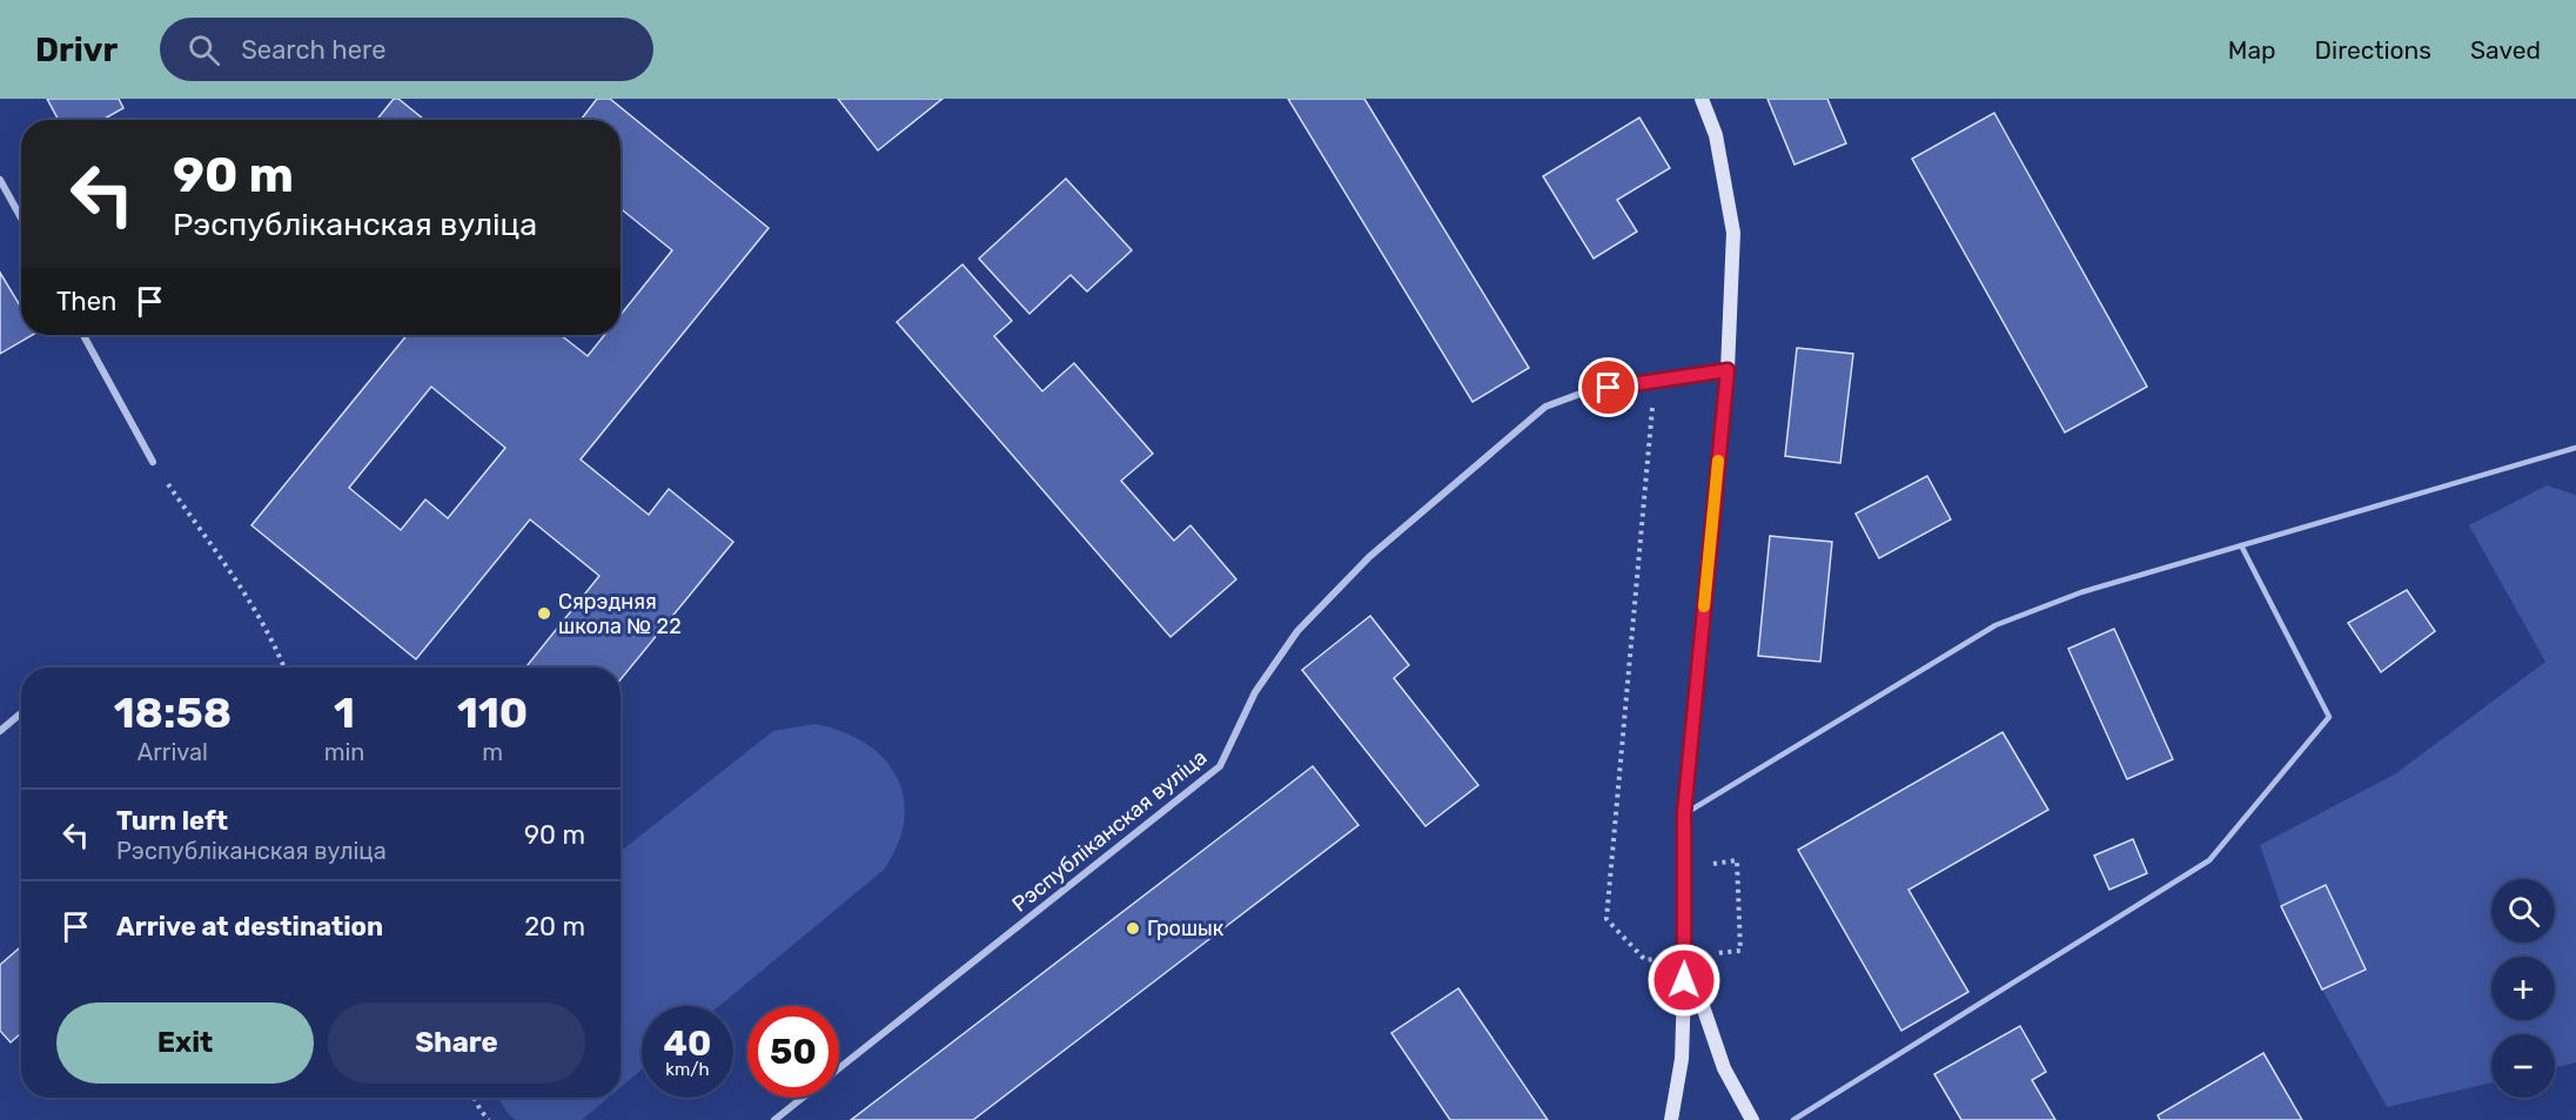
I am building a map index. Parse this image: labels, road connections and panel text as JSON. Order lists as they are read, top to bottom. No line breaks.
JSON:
{"streets":{"street":["Рэспубліканская вуліца"]},"places":["Сярэдняя школа № 22","Грошык"],"page":{"header":"Drivr","search":"Search here","nav":["Map","Directions","Saved"],"turn":["90 m","Рэспубліканская вуліца"],"then":"Then","eta":["18:58","Arrival","1","min","110","m"],"list":[{"name":"Turn left","note":"Рэспубліканская вуліца","value":"90 m"},{"name":"Arrive at destination","value":"20 m"}],"map_buttons":["+","−"],"buttons":["Exit","Share"],"speed":"40 km/h","limit":"50"}}
